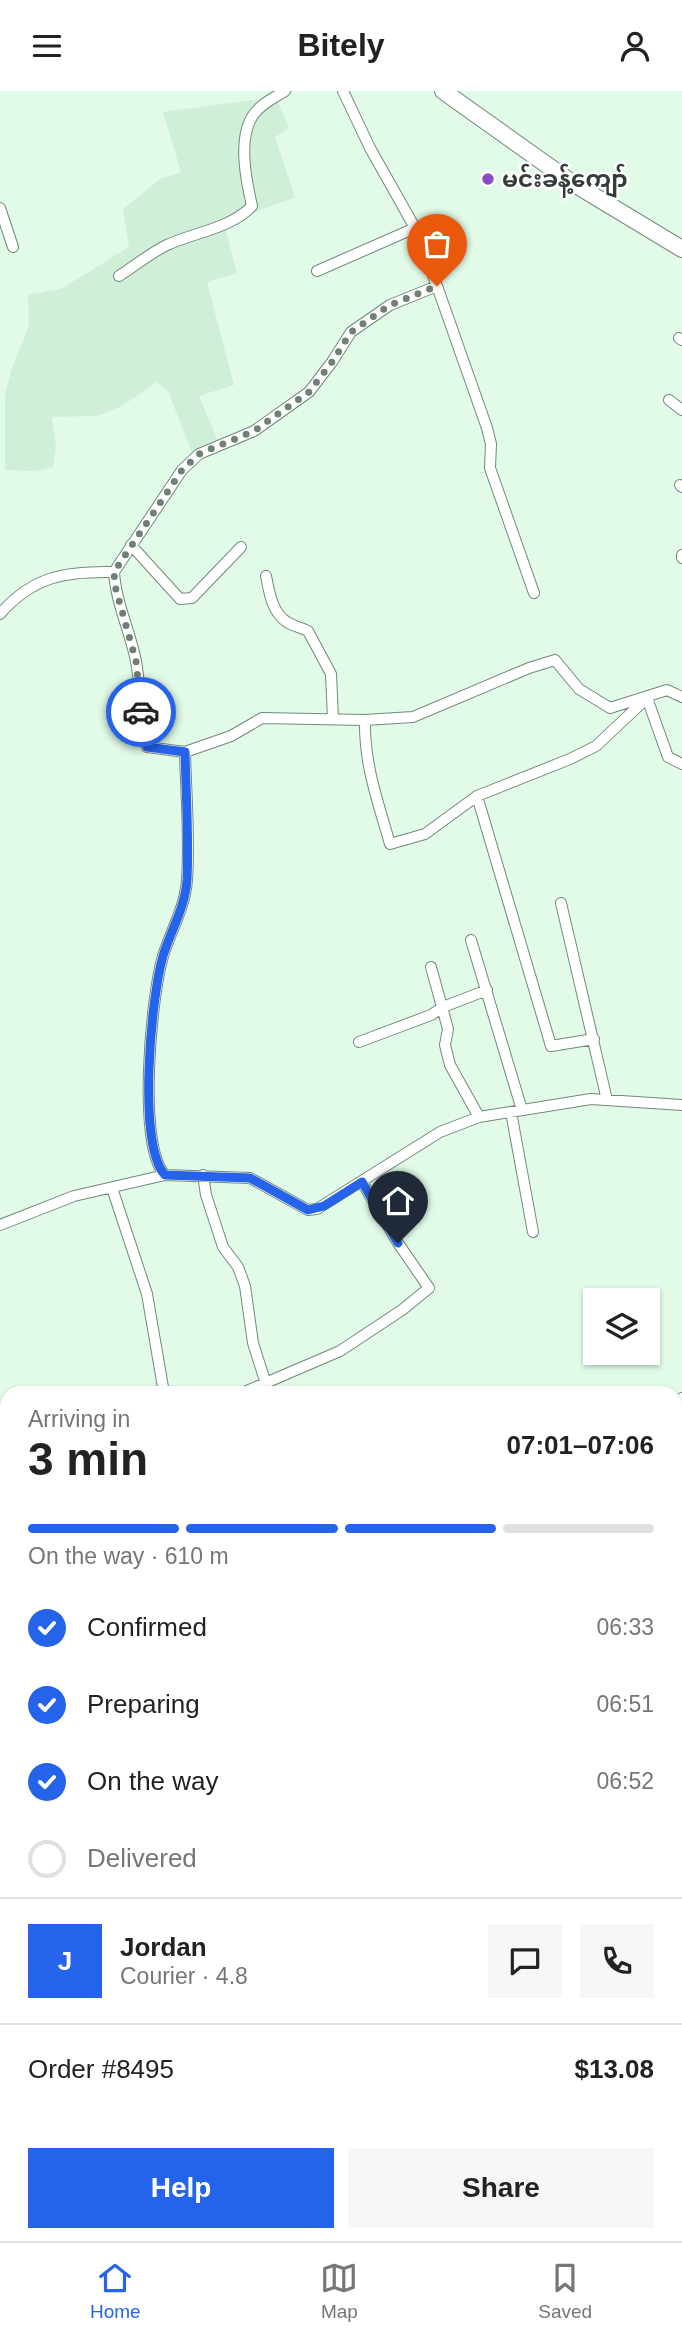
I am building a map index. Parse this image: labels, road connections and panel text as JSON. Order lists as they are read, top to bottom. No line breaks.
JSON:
{"places":["မင်းခန့်ကျော်"],"page":{"header":"Bitely","heading":["3 min","Arriving in","07:01–07:06"],"panel":["Jordan","Courier · 4.8","Order #8495","$13.08"],"bar":"On the way · 610 m","list":[["Confirmed","06:33"],["Preparing","06:51"],["On the way","06:52"],"Delivered"],"round":"J","buttons":["Help","Share"],"tabs":["Home","Map","Saved"]}}
